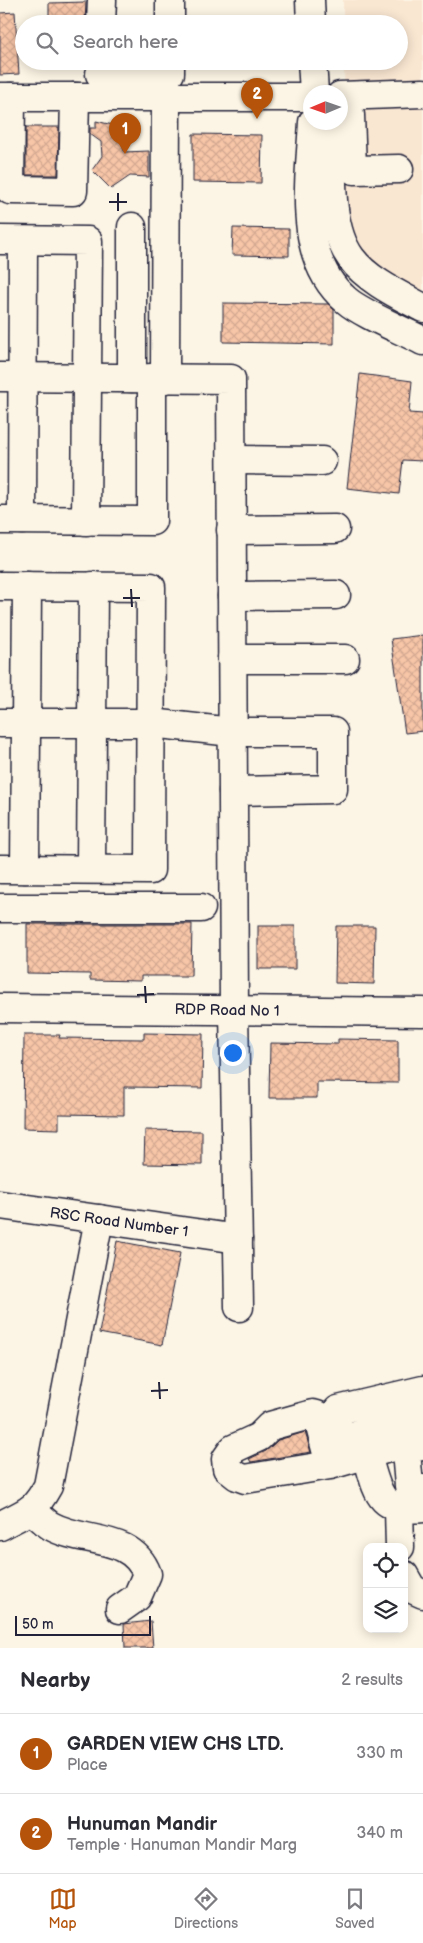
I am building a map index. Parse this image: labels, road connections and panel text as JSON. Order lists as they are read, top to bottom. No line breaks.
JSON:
{"streets":{"street":["RDP Road No 1","RSC Road Number 1"]},"scale_bar":"50 m","north":"left","page":{"search":"Search here","pins":["2","1"],"scale":"50 m","heading":["Nearby","2 results"],"list":[{"mark":"1","name":"GARDEN VIEW CHS LTD.","note":"Place","value":"330 m"},{"mark":"2","name":"Hunuman Mandir","note":"Temple · Hanuman Mandir Marg","value":"340 m"}],"nav":["Map","Directions","Saved"]}}
